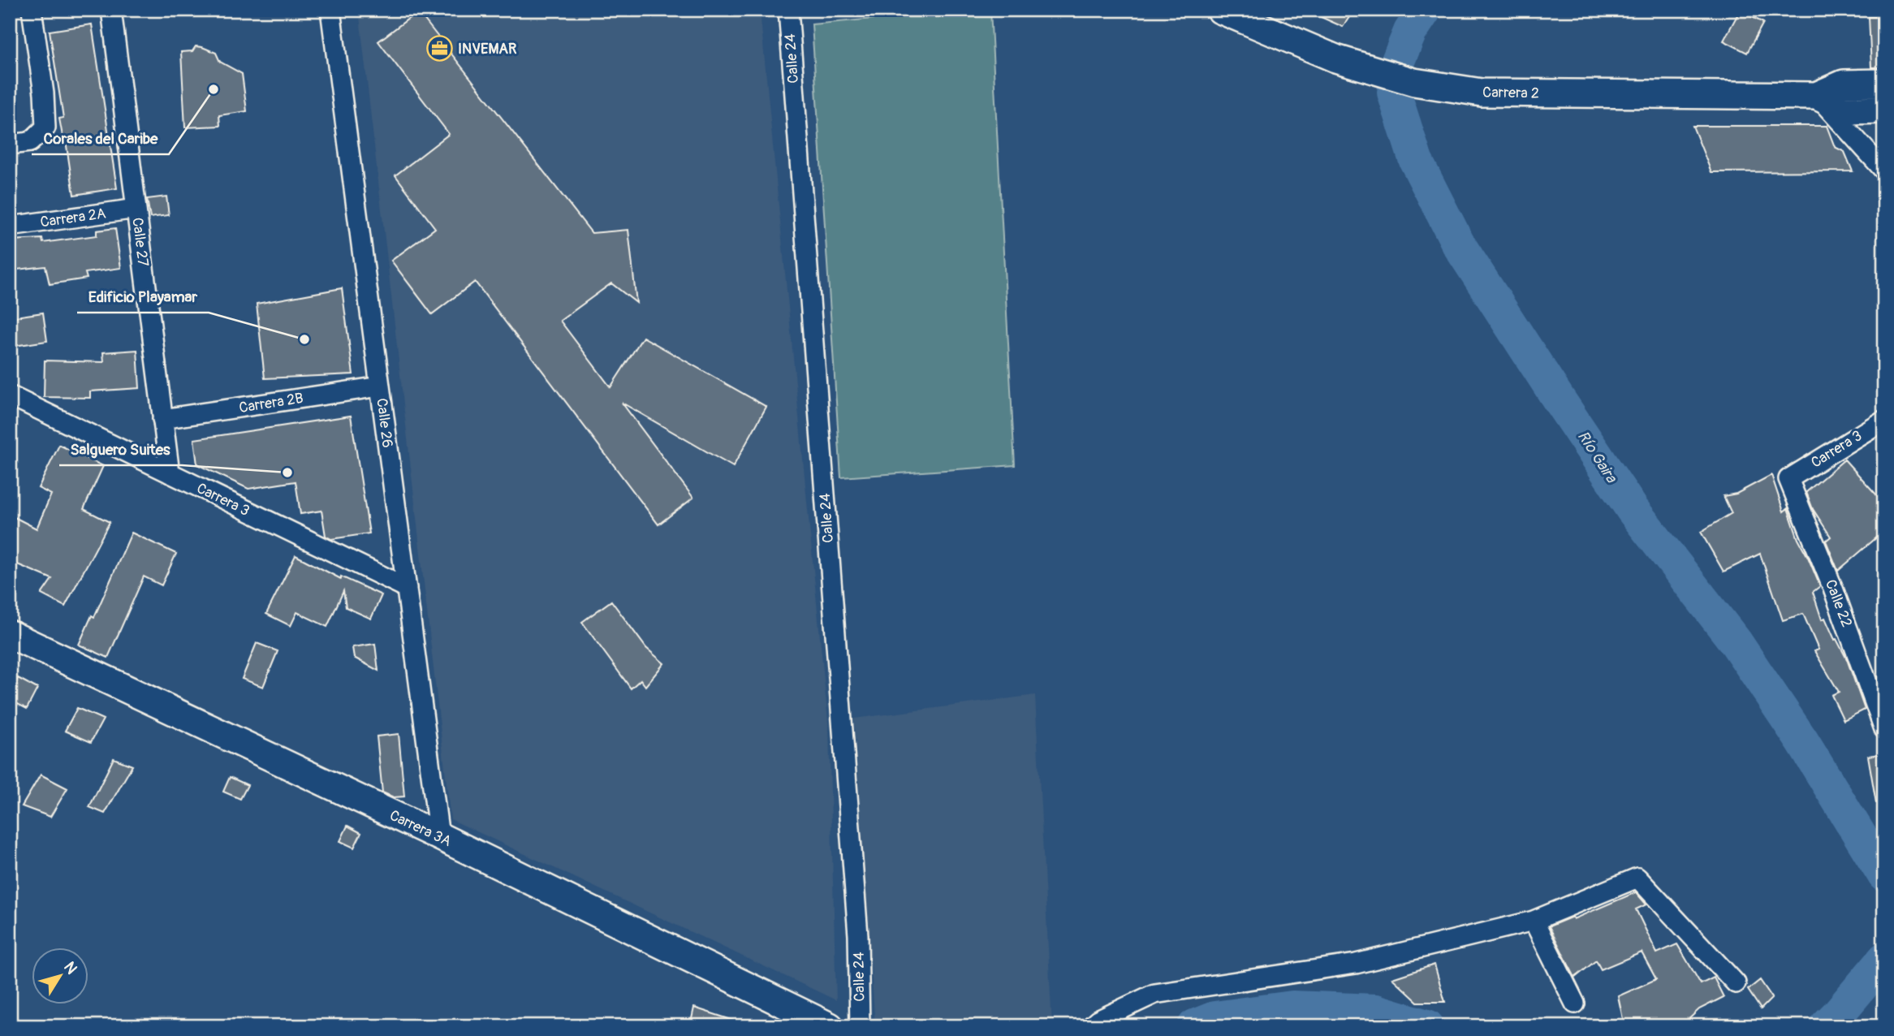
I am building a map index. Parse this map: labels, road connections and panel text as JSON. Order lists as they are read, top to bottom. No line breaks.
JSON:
{"streets":{"street":["Calle 24","Carrera 2","Carrera 2A","Calle 27","Carrera 2B","Calle 26","Carrera 3","Calle 22","Carrera 3A"]},"crossings":[["Carrera 2A","Calle 27"],["Calle 27","Carrera 2B"],["Calle 27","Carrera 3"],["Carrera 2B","Calle 26"],["Calle 26","Carrera 3"],["Calle 26","Carrera 3A"],["Carrera 3","Calle 22"]],"water":["Río Gaira"],"places":{"office":["INVEMAR"],"other":["Corales del Caribe","Edificio Playamar","Salguero Suites"]},"north":"top right"}
